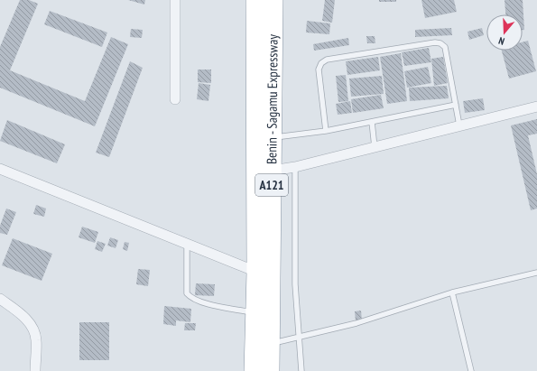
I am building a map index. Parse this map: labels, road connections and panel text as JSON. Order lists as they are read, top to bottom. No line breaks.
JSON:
{"streets":{"highway":["Benin - Sagamu Expressway","A121"]},"north":"bottom"}
